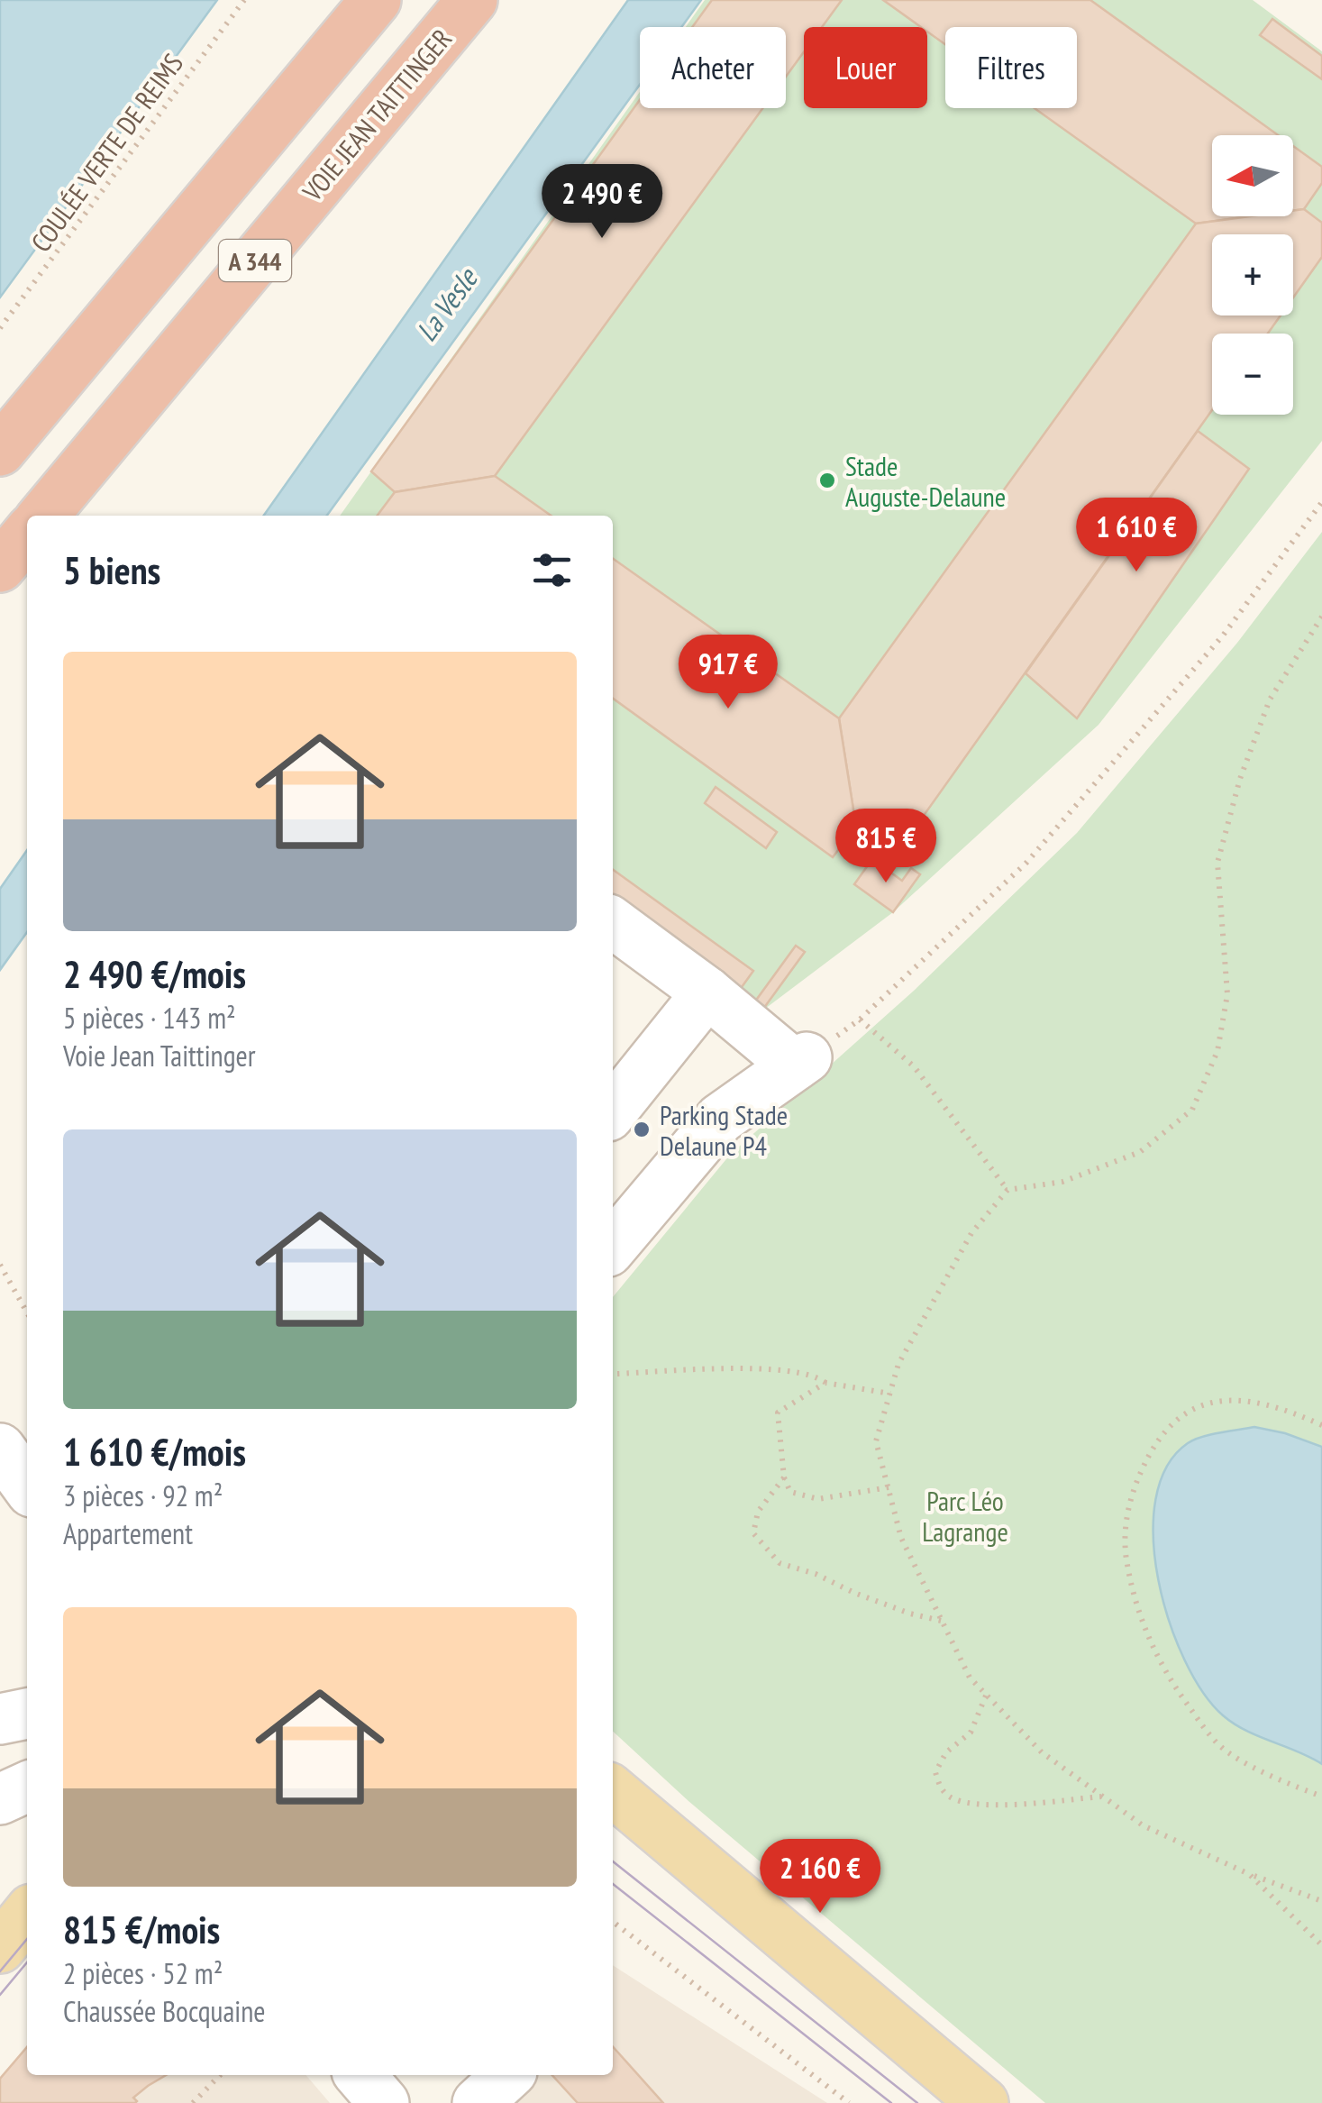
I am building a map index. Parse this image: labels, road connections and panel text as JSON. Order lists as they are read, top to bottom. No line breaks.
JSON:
{"streets":{"highway":["VOIE JEAN TAITTINGER","A 344"],"path":["COULÉE VERTE DE REIMS"]},"water":["La Vesle"],"parks":["Parc Léo Lagrange"],"places":["Stade Auguste-Delaune","Parking Stade Delaune P4"],"north":"left","page":{"chip":["Acheter","Louer","Filtres"],"map_buttons":["+","−"],"price":["2 490 €","1 610 €","917 €","815 €","2 160 €"],"heading":"5 biens","list":[{"name":"2 490 €/mois","note":"5 pièces · 143 m² · Voie Jean Taittinger"},{"name":"1 610 €/mois","note":"3 pièces · 92 m² · Appartement"},{"name":"815 €/mois","note":"2 pièces · 52 m² · Chaussée Bocquaine"}]}}
